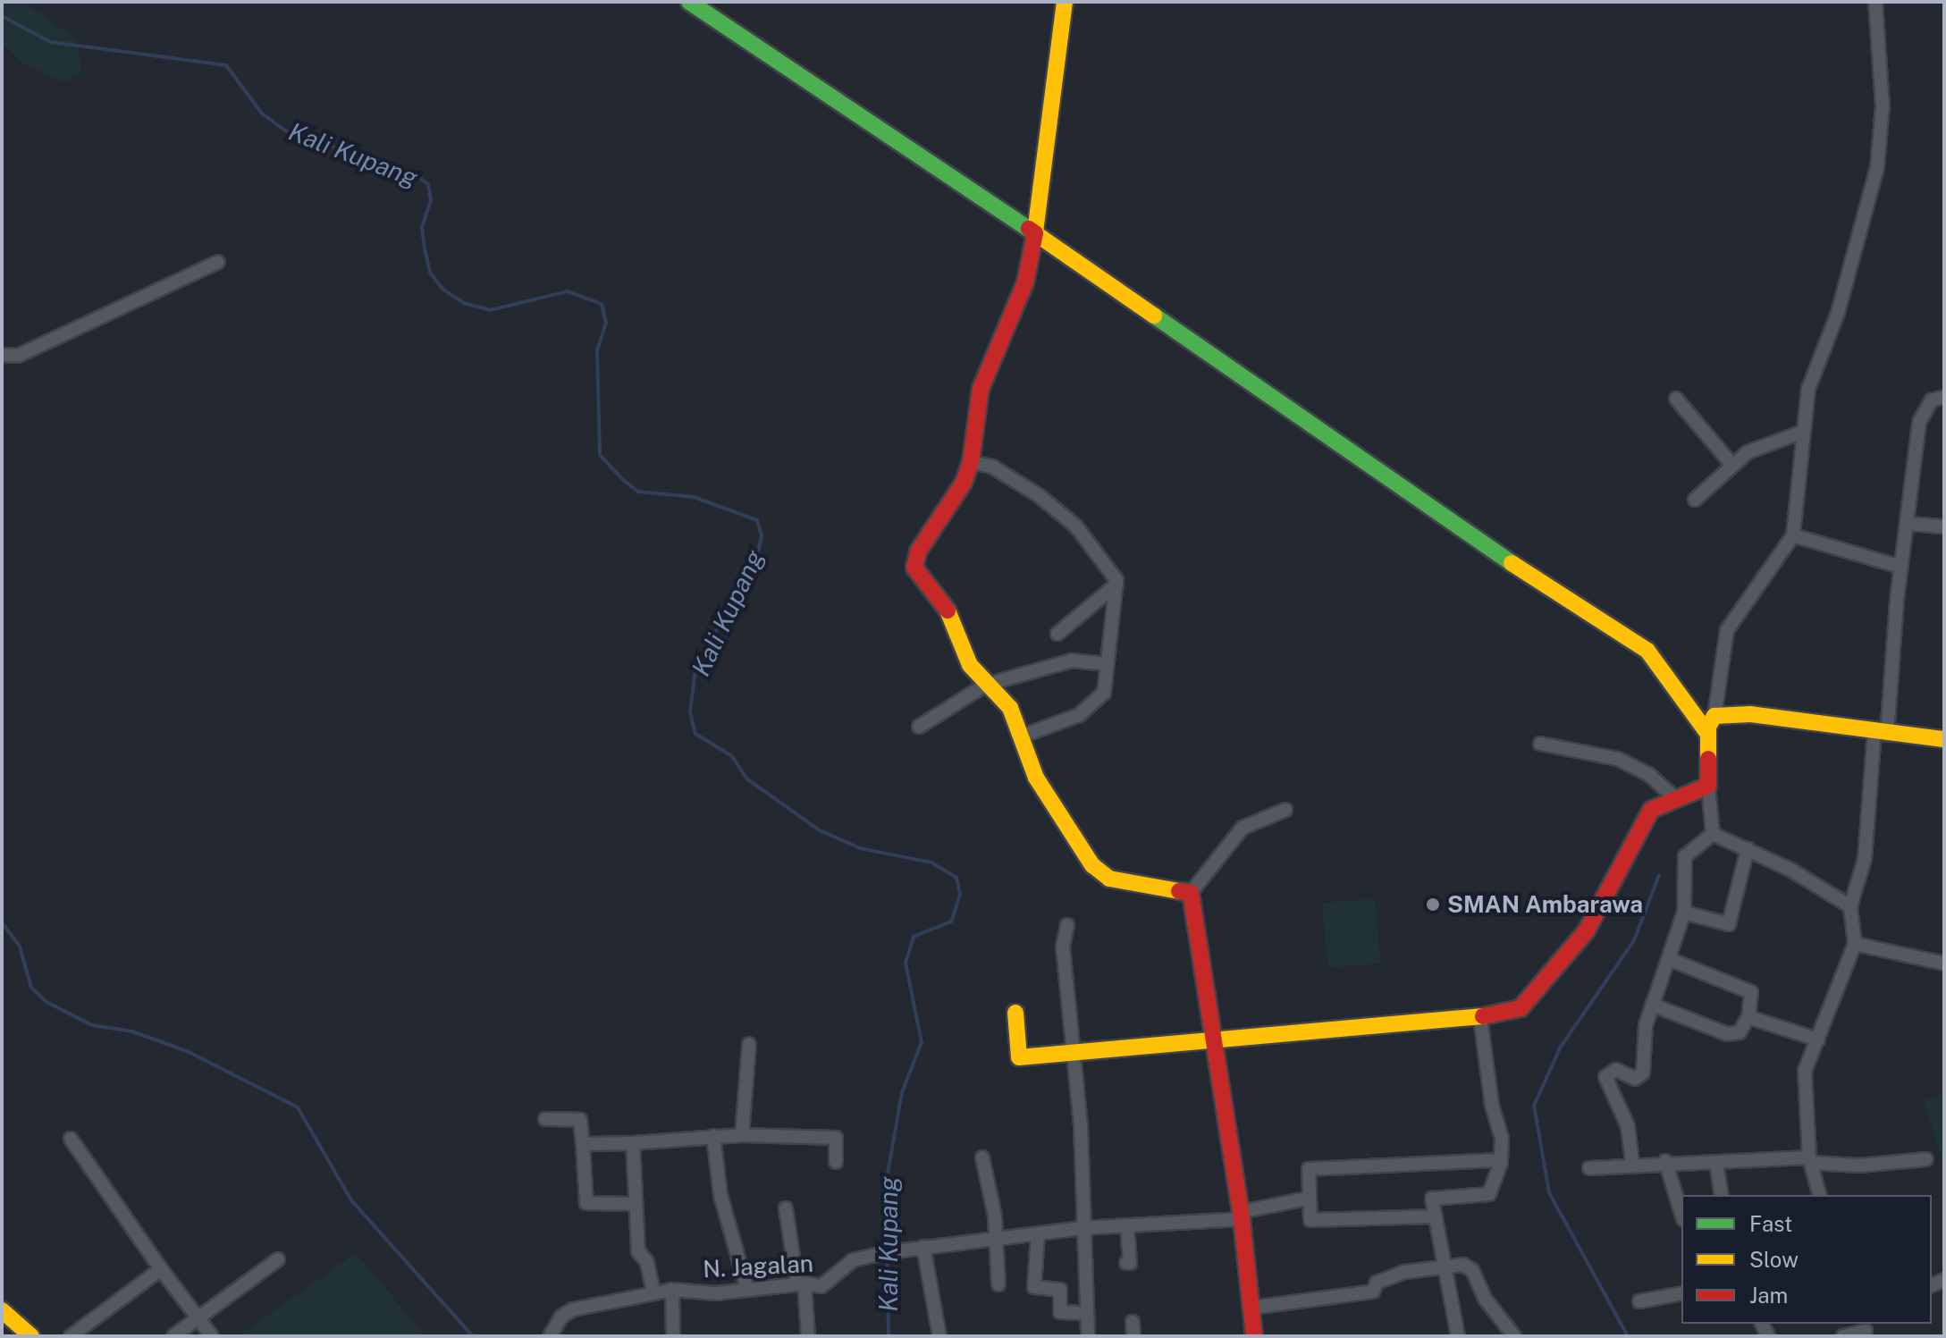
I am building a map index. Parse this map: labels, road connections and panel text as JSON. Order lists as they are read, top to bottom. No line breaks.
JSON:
{"streets":{"street":["N. Jagalan"]},"water":["Kali Kupang"],"places":["SMAN Ambarawa"],"legend":["Fast","Slow","Jam"]}
